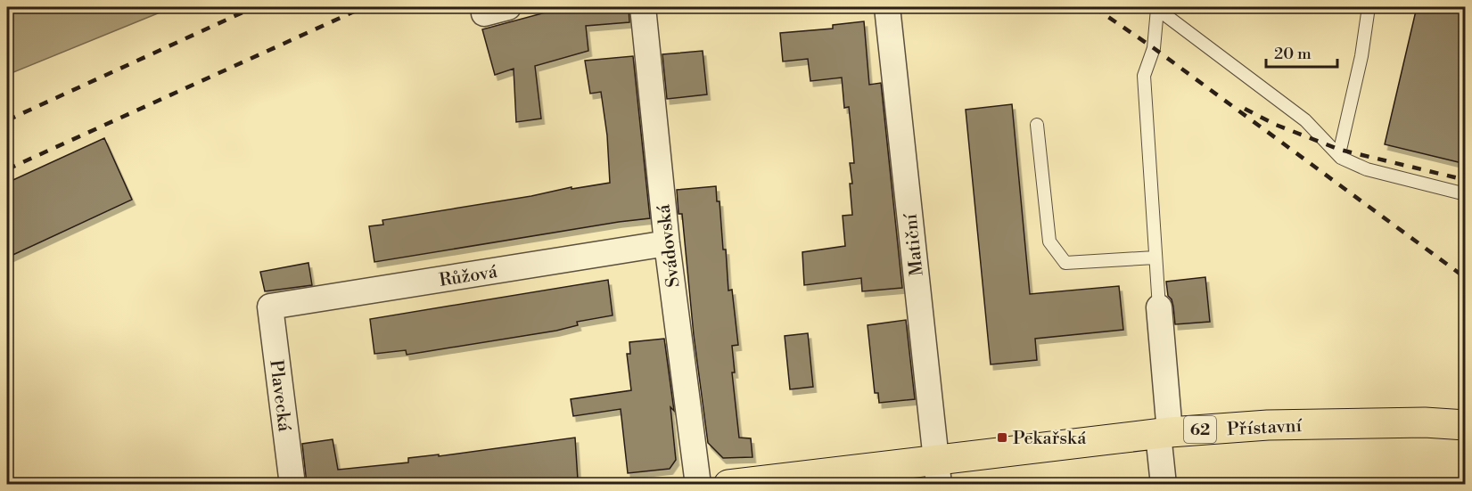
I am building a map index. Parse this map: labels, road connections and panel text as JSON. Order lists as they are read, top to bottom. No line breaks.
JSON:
{"streets":{"main road":["Přístavní","62"],"street":["Matiční","Svádovská","Růžová","Plavecká"]},"crossings":[["Matiční","Přístavní"],["Matiční","62"],["Svádovská","Růžová"],["Růžová","Plavecká"],["Přístavní","62"]],"places":{"transit":["Pekařská"]},"scale_bar":"20 m"}
